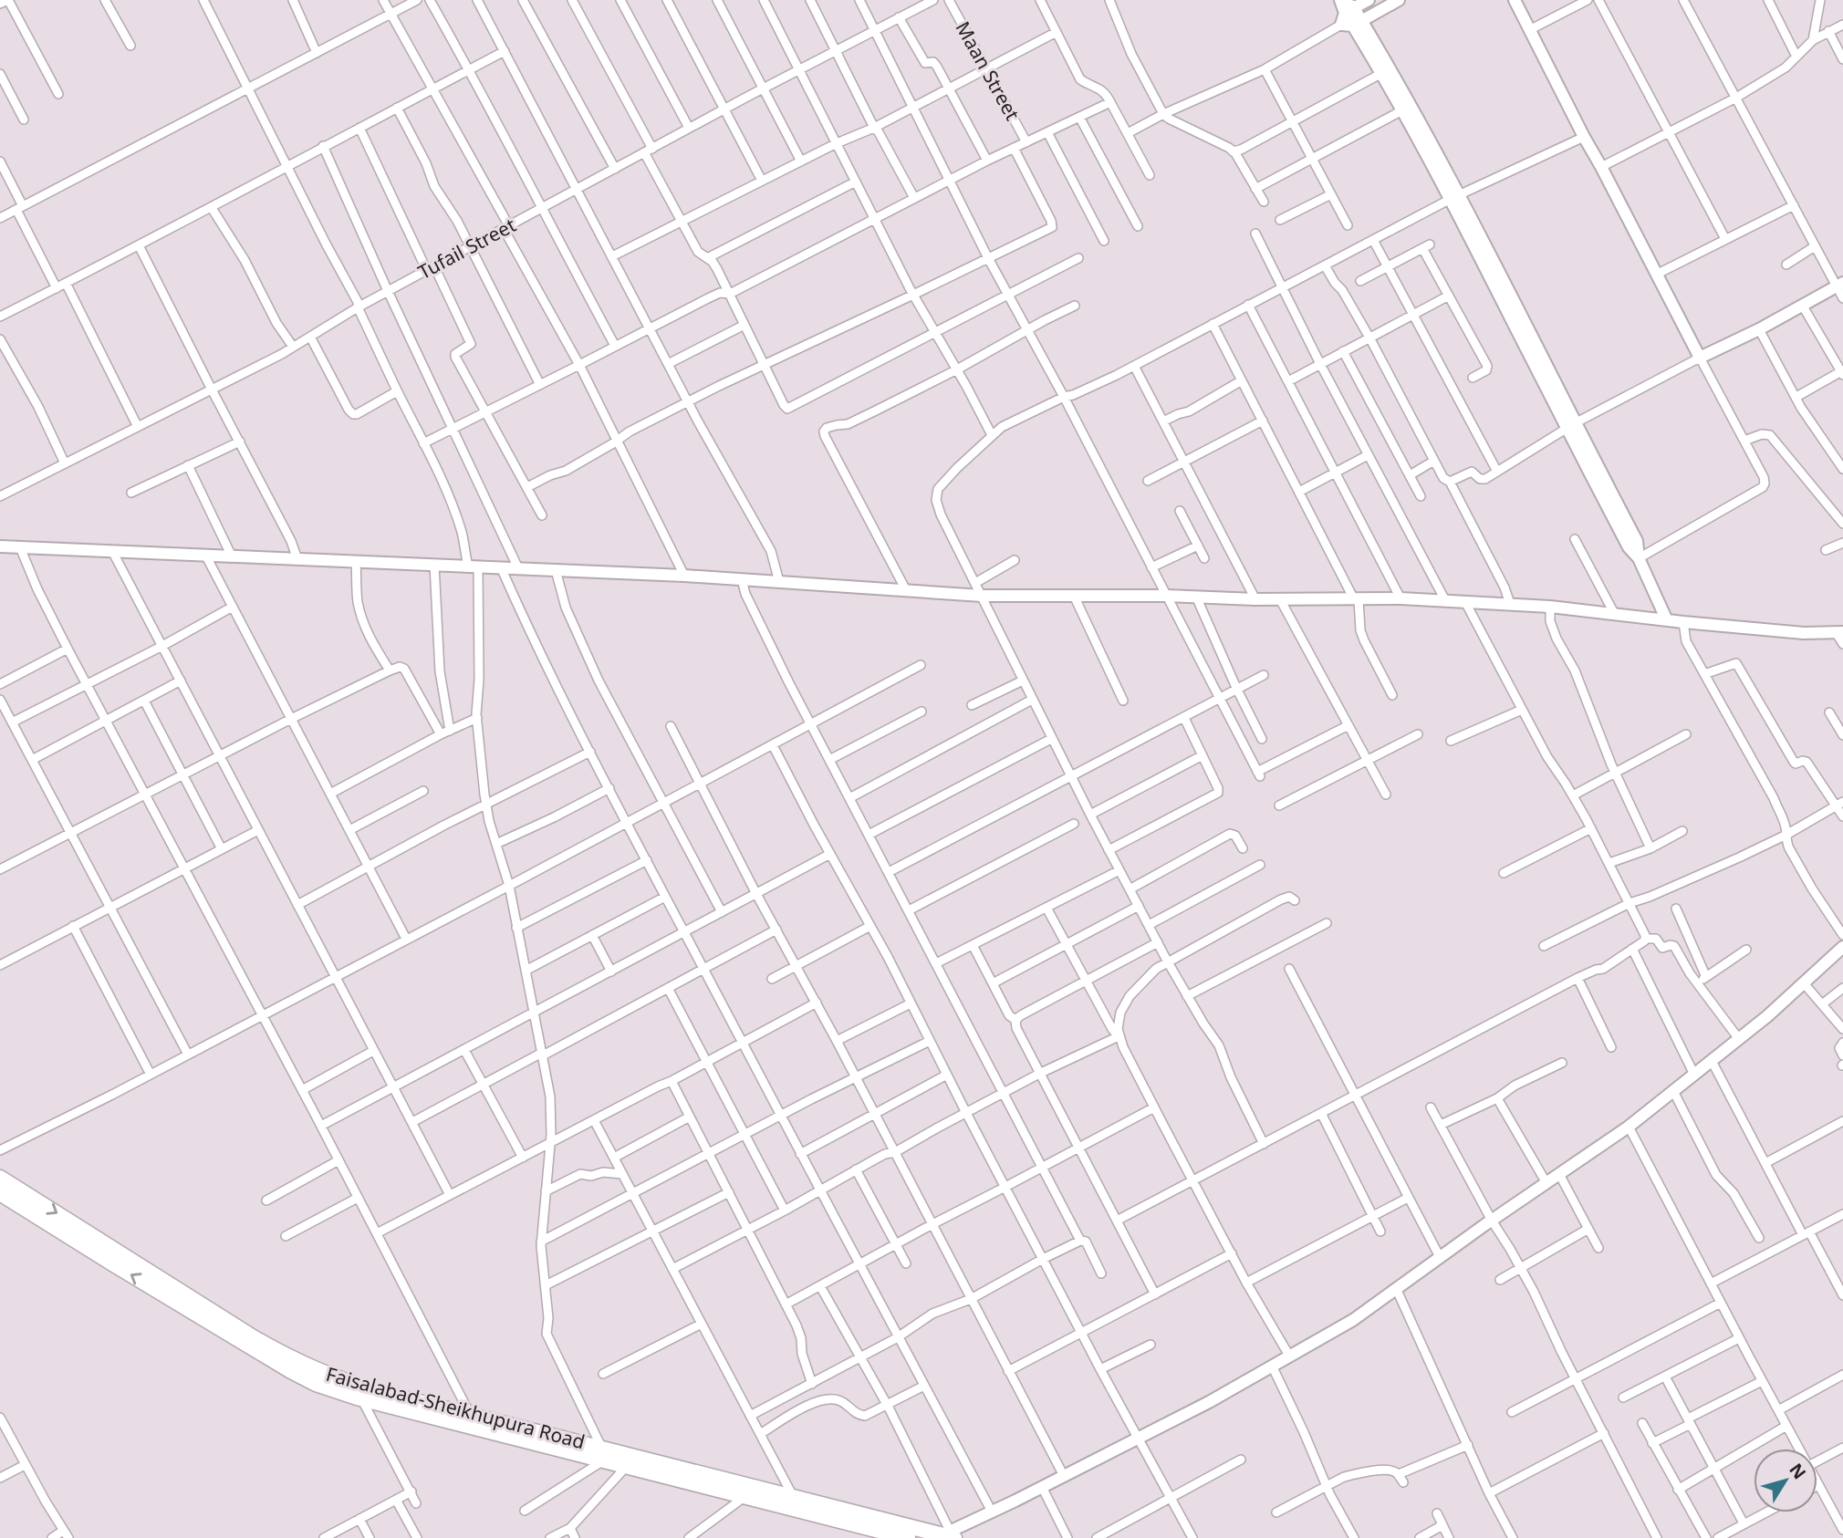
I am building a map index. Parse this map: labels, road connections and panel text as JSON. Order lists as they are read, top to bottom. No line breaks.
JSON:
{"streets":{"highway":["Faisalabad-Sheikhupura Road"],"street":["Maan Street","Tufail Street"]},"north":"top right"}
